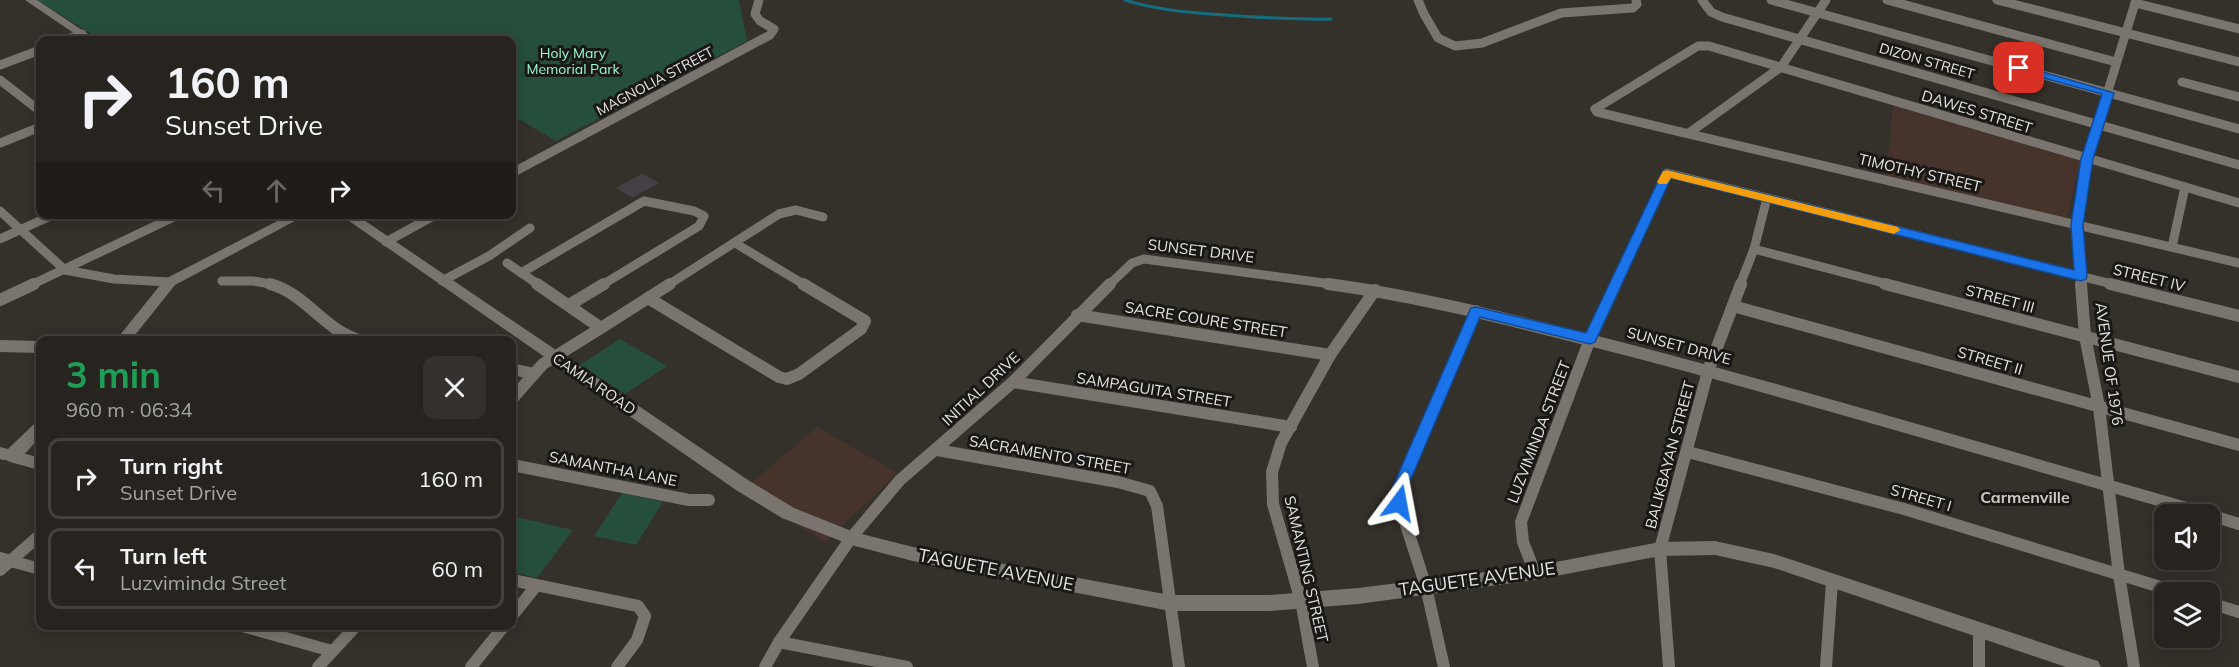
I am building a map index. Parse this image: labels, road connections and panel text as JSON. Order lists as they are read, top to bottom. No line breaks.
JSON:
{"streets":{"street":["DIZON STREET","MAGNOLIA STREET","DAWES STREET","TIMOTHY STREET","SUNSET DRIVE","STREET IV","STREET III","SACRE COURE STREET","STREET II","AVENUE OF 1976","CAMIA ROAD","INITIAL DRIVE","SAMPAGUITA STREET","LUZVIMINDA STREET","SACRAMENTO STREET","BALIKBAYAN STREET","SAMANTHA LANE","STREET I","SAMANTING STREET","TAGUETE AVENUE"]},"crossings":[["DIZON STREET","AVENUE OF 1976"],["DAWES STREET","TIMOTHY STREET"],["DAWES STREET","AVENUE OF 1976"],["TIMOTHY STREET","AVENUE OF 1976"],["SUNSET DRIVE","AVENUE OF 1976"],["SUNSET DRIVE","INITIAL DRIVE"],["SUNSET DRIVE","LUZVIMINDA STREET"],["SUNSET DRIVE","BALIKBAYAN STREET"],["SUNSET DRIVE","SAMANTING STREET"],["STREET IV","AVENUE OF 1976"],["STREET IV","LUZVIMINDA STREET"],["STREET IV","BALIKBAYAN STREET"],["STREET III","AVENUE OF 1976"],["STREET III","BALIKBAYAN STREET"],["SACRE COURE STREET","INITIAL DRIVE"],["SACRE COURE STREET","SAMANTING STREET"],["STREET II","AVENUE OF 1976"],["STREET II","BALIKBAYAN STREET"],["AVENUE OF 1976","STREET I"],["CAMIA ROAD","INITIAL DRIVE"],["CAMIA ROAD","TAGUETE AVENUE"],["INITIAL DRIVE","SAMPAGUITA STREET"],["INITIAL DRIVE","SACRAMENTO STREET"],["INITIAL DRIVE","TAGUETE AVENUE"],["SAMPAGUITA STREET","SAMANTING STREET"],["LUZVIMINDA STREET","TAGUETE AVENUE"],["SACRAMENTO STREET","TAGUETE AVENUE"],["BALIKBAYAN STREET","STREET I"],["BALIKBAYAN STREET","TAGUETE AVENUE"],["SAMANTING STREET","TAGUETE AVENUE"]],"districts":["Carmenville"],"parks":["Holy Mary Memorial Park"],"page":{"turn":["160 m","Sunset Drive"],"heading":["3 min","960 m · 06:34"],"list":[{"name":"Turn right","note":"Sunset Drive","value":"160 m"},{"name":"Turn left","note":"Luzviminda Street","value":"60 m"}]}}
